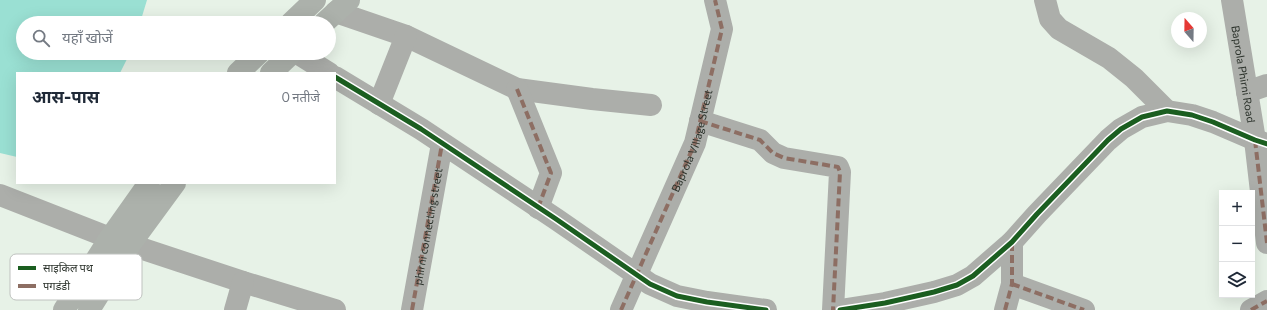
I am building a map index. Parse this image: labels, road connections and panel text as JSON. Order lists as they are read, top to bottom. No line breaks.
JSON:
{"streets":{"street":["Baprola Phirni Road","Baprola Village Street","phirni connecting street"]},"legend":["साइकिल पथ","पगडंडी"],"north":"top","page":{"search":"यहाँ खोजें","heading":["आस-पास","0 नतीजे"],"map_buttons":["+","−"]}}
